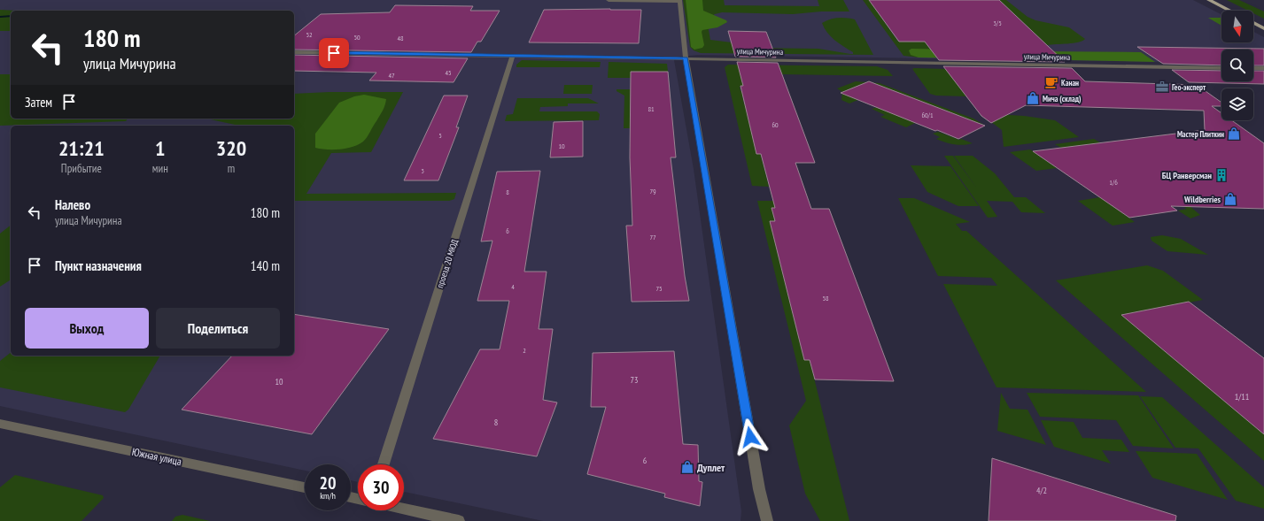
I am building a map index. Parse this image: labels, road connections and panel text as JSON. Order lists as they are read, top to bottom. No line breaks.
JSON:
{"streets":{"street":["улица Мичурина","проезд 20 МЮД","Южная улица"]},"crossings":[["улица Мичурина","проезд 20 МЮД"]],"places":{"cafe":["Канан"],"office":["Гео-эксперт"],"shop":["Мича (склад)","Мастер Плиткин","Wildberries","Дуплет"],"building":["БЦ Ранверсман"]},"house_numbers":["3/5","52","50","48","45","47","81","60/1","60","5","10","3","1/6","79","8","6","77","4","75","58","2","73","10","1/11","8","6","4/2"],"north":"bottom","page":{"turn":["180 m","улица Мичурина"],"then":"Затем","eta":["21:21","Прибытие","1","мин","320","m"],"list":[{"name":"Налево","note":"улица Мичурина","value":"180 m"},{"name":"Пункт назначения","value":"140 m"}],"buttons":["Выход","Поделиться"],"speed":"20 km/h","limit":"30"}}
